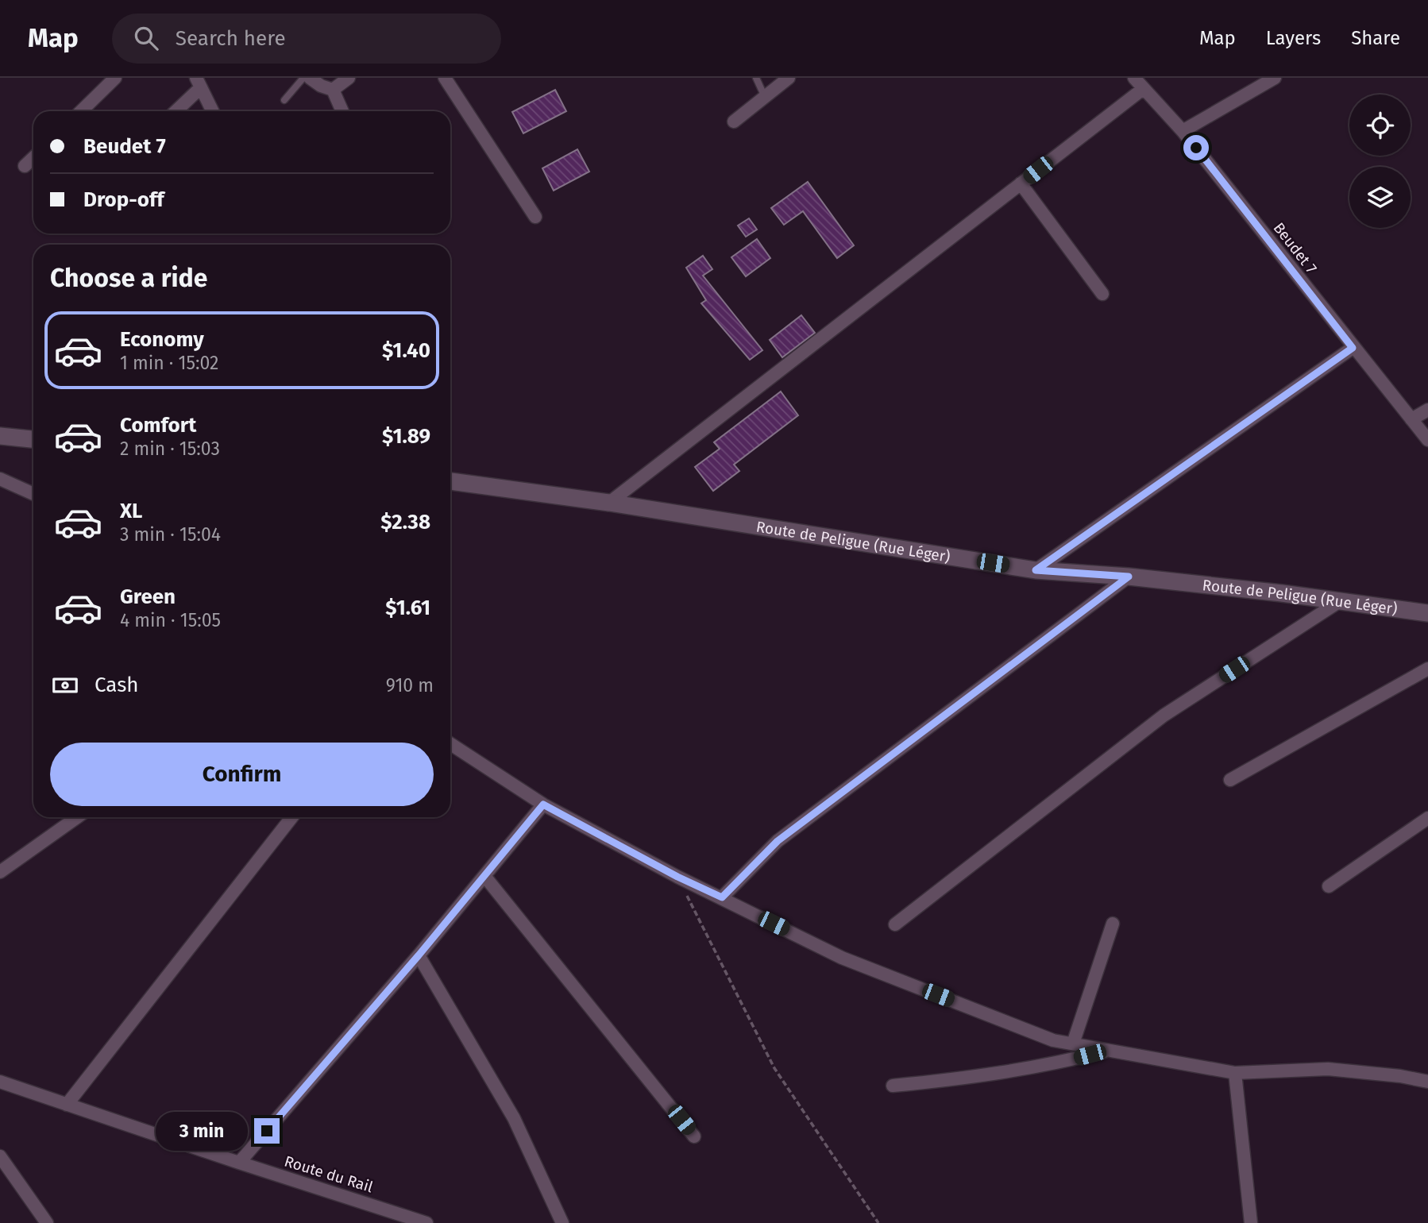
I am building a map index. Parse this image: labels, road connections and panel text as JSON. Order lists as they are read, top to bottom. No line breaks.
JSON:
{"streets":{"street":["Beudet 7","Route de Peligue (Rue Léger)","Route du Rail"]},"page":{"header":"Map","search":"Search here","nav":["Map","Layers","Share"],"banner":["Beudet 7","Drop-off"],"heading":"Choose a ride","list":[{"name":"Economy","note":"1 min · 15:02","value":"$1.40"},{"name":"Comfort","note":"2 min · 15:03","value":"$1.89"},{"name":"XL","note":"3 min · 15:04","value":"$2.38"},{"name":"Green","note":"4 min · 15:05","value":"$1.61"}],"pay":["Cash","910 m"],"buttons":"Confirm","bubble":"3 min"}}
